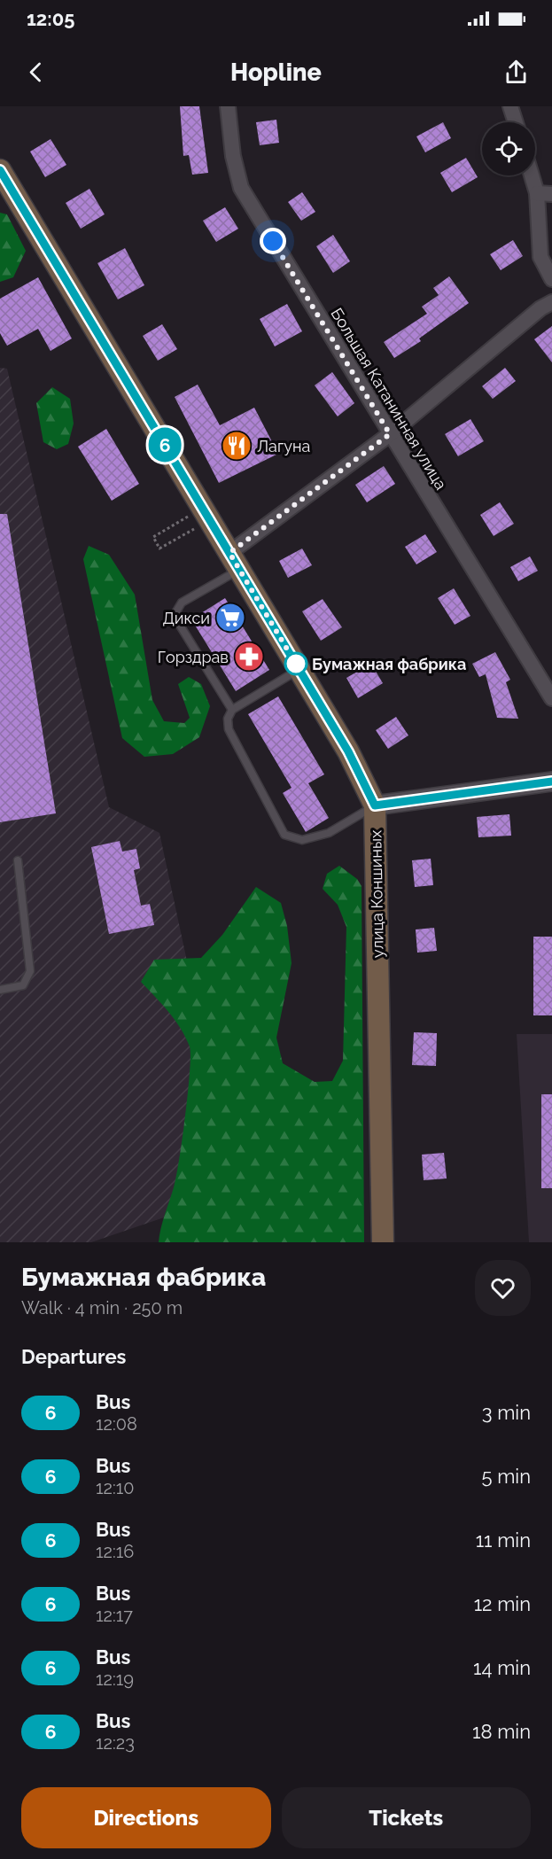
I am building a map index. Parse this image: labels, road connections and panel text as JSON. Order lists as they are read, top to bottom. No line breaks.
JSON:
{"streets":{"main road":["улица Коншиных"],"street":["Большая Катанинная улица"]},"places":{"restaurant":["Лагуна"],"supermarket":["Дикси"],"pharmacy":["Горздрав"],"other":["Бумажная фабрика"]},"lines":["bus line 6"],"page":{"status":"12:05","header":"Hopline","on_map":"6","heading":[["Бумажная фабрика","Walk · 4 min · 250 m"],"Departures"],"list":[{"mark":"6","name":"Bus","note":"12:08","value":"3 min"},{"mark":"6","name":"Bus","note":"12:10","value":"5 min"},{"mark":"6","name":"Bus","note":"12:16","value":"11 min"},{"mark":"6","name":"Bus","note":"12:17","value":"12 min"},{"mark":"6","name":"Bus","note":"12:19","value":"14 min"},{"mark":"6","name":"Bus","note":"12:23","value":"18 min"}],"buttons":["Directions","Tickets"]}}
